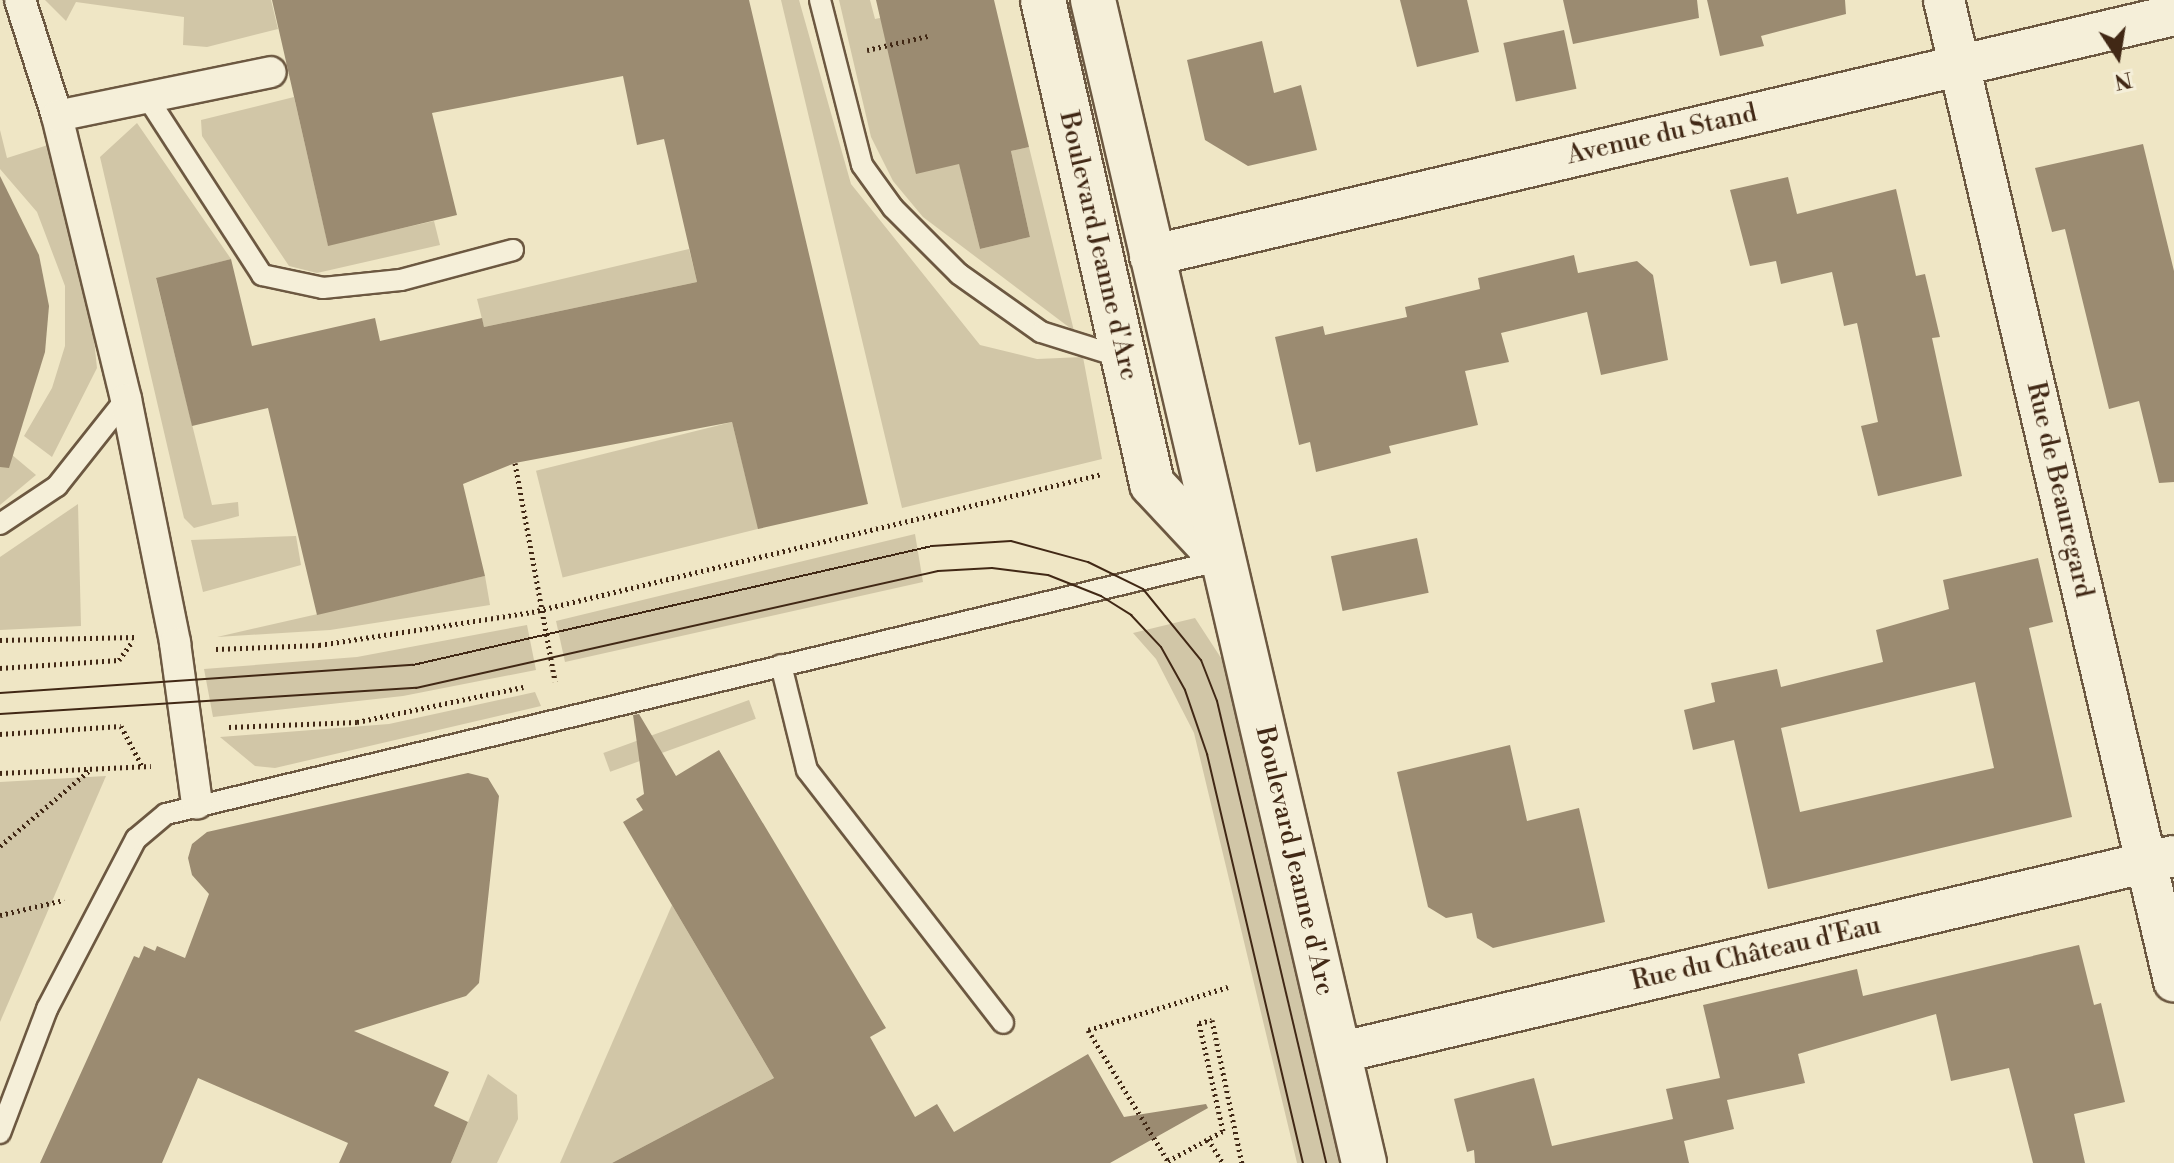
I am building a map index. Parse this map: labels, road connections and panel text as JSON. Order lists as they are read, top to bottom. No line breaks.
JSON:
{"streets":{"main road":["Boulevard Jeanne d'Arc"],"street":["Avenue du Stand","Rue de Beauregard","Rue du Château d'Eau"]},"crossings":[["Avenue du Stand","Boulevard Jeanne d'Arc"],["Avenue du Stand","Rue de Beauregard"],["Boulevard Jeanne d'Arc","Rue du Château d'Eau"],["Rue de Beauregard","Rue du Château d'Eau"]],"north":"bottom"}
